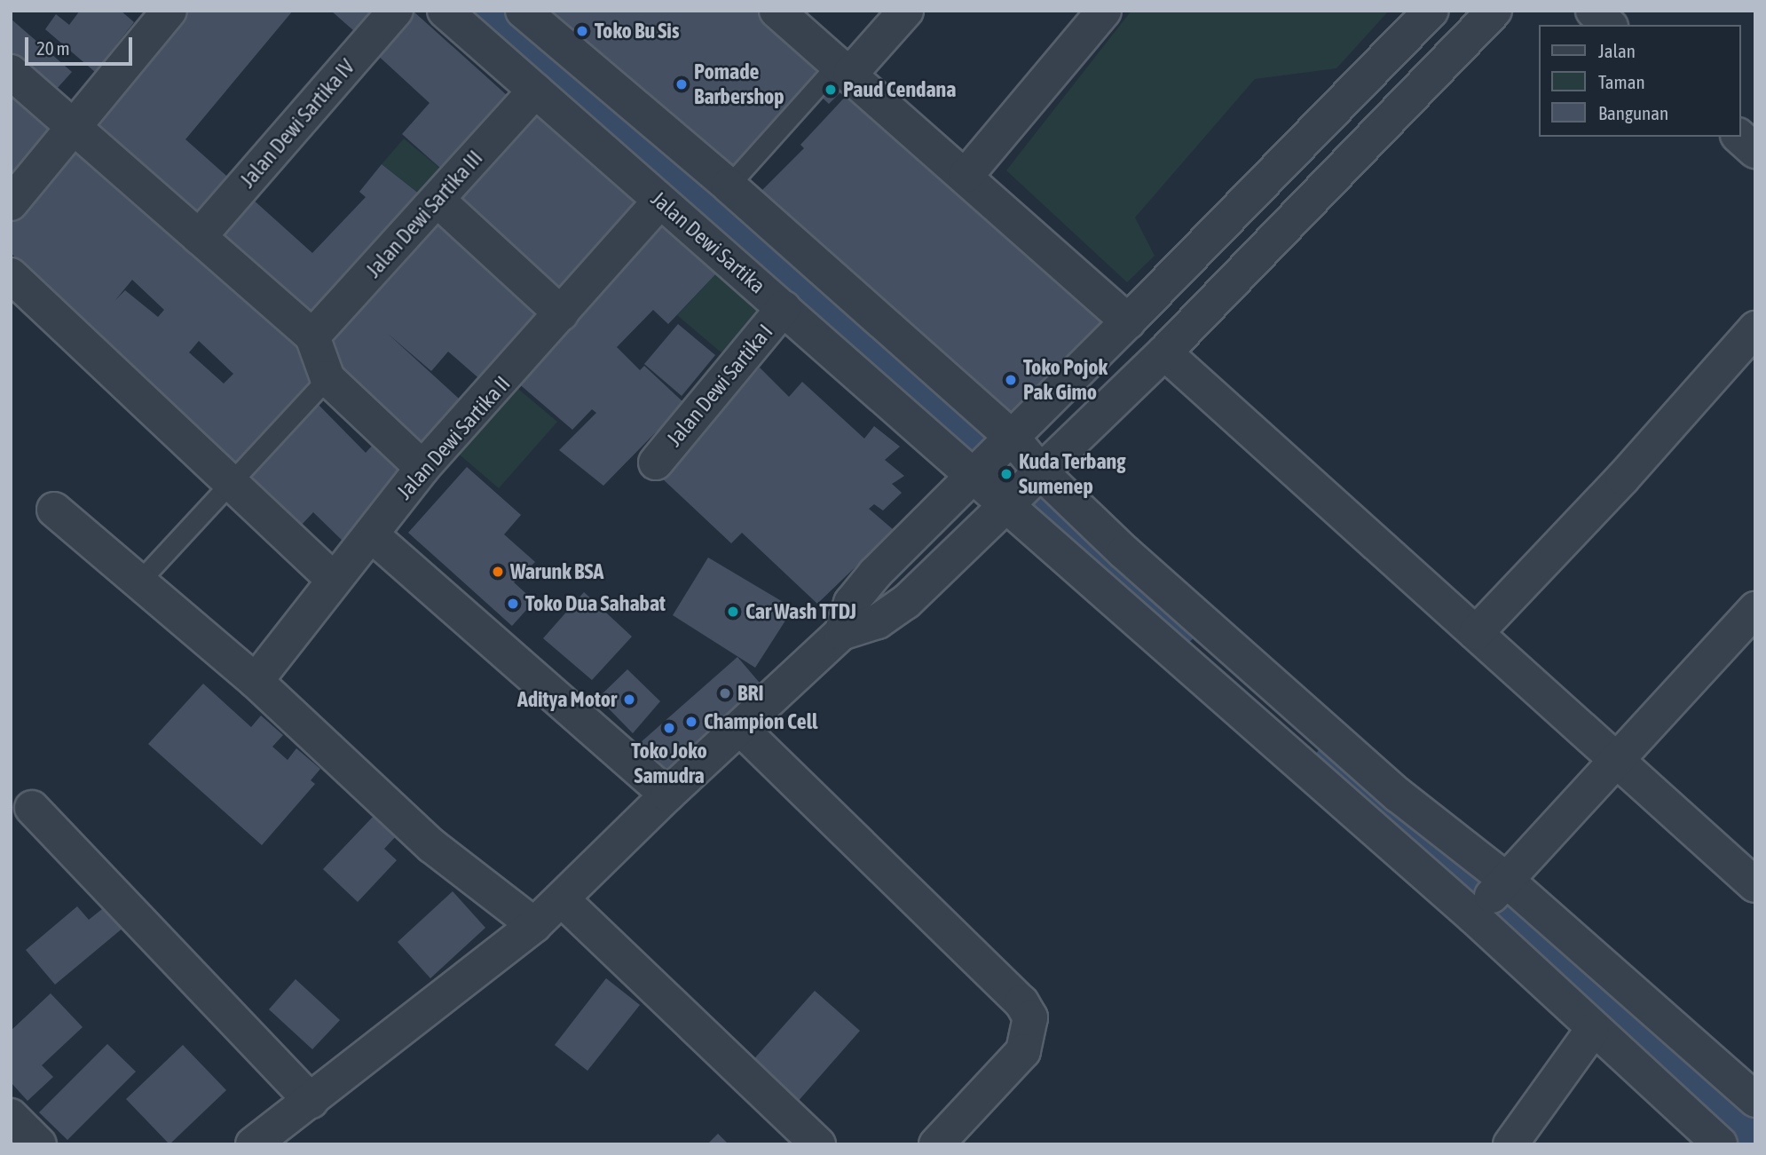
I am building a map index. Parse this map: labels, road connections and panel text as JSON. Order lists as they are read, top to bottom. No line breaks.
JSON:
{"streets":{"street":["Jalan Dewi Sartika IV","Jalan Dewi Sartika III","Jalan Dewi Sartika","Jalan Dewi Sartika I","Jalan Dewi Sartika II"]},"crossings":[["Jalan Dewi Sartika III","Jalan Dewi Sartika"],["Jalan Dewi Sartika","Jalan Dewi Sartika I"],["Jalan Dewi Sartika","Jalan Dewi Sartika II"]],"places":["Toko Bu Sis","Pomade Barbershop","Paud Cendana","Toko Pojok Pak Gimo","Kuda Terbang Sumenep","Warunk BSA","Toko Dua Sahabat","Car Wash TTDJ","BRI","Aditya Motor","Champion Cell","Toko Joko Samudra"],"legend":["Jalan","Taman","Bangunan"],"scale_bar":"20 m"}
